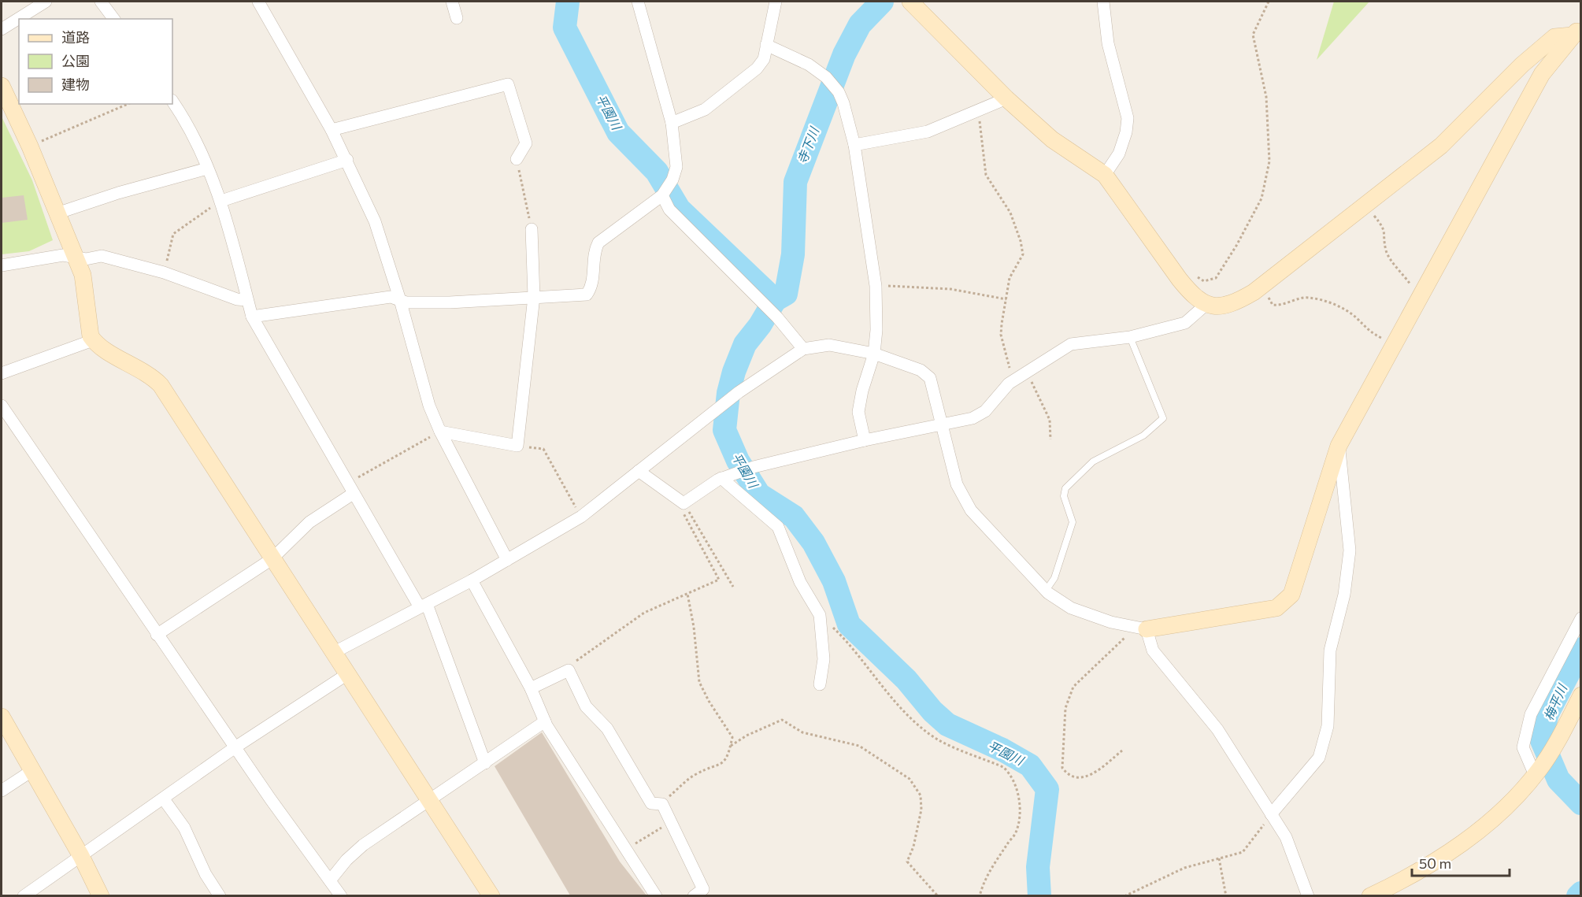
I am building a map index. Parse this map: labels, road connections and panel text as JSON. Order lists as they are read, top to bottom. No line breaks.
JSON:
{"water":["平園川","寺下川","梅平川"],"legend":["道路","公園","建物"],"scale_bar":"50 m"}
